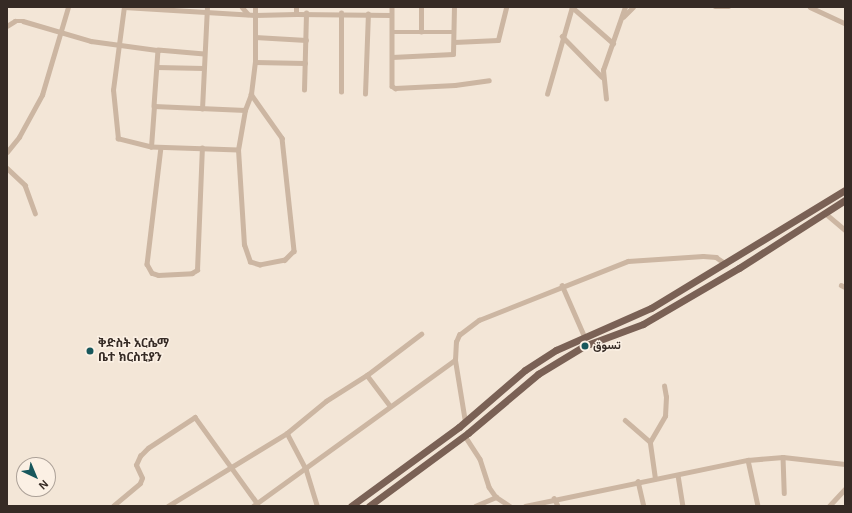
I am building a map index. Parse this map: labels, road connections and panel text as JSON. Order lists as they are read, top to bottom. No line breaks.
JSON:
{"places":["تسوق","ቅድስት አርሴማ ቤተ ክርስቲያን"],"north":"bottom right"}
